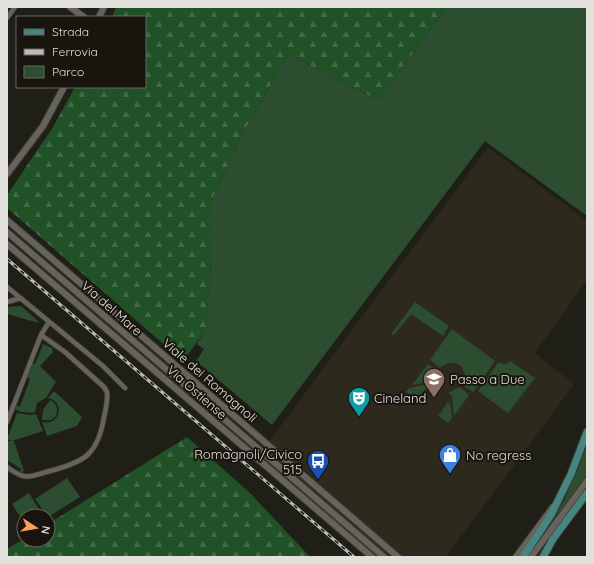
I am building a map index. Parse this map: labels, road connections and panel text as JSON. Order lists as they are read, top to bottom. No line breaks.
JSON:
{"streets":{"street":["Via del Mare","Viale dei Romagnoli","Via Ostiense"]},"places":{"school or university":["Passo a Due"],"theatre":["Cineland"],"shop":["No regress"],"bus stop":["Romagnoli/Civico 515"]},"legend":["Strada","Ferrovia","Parco"],"north":"right"}
